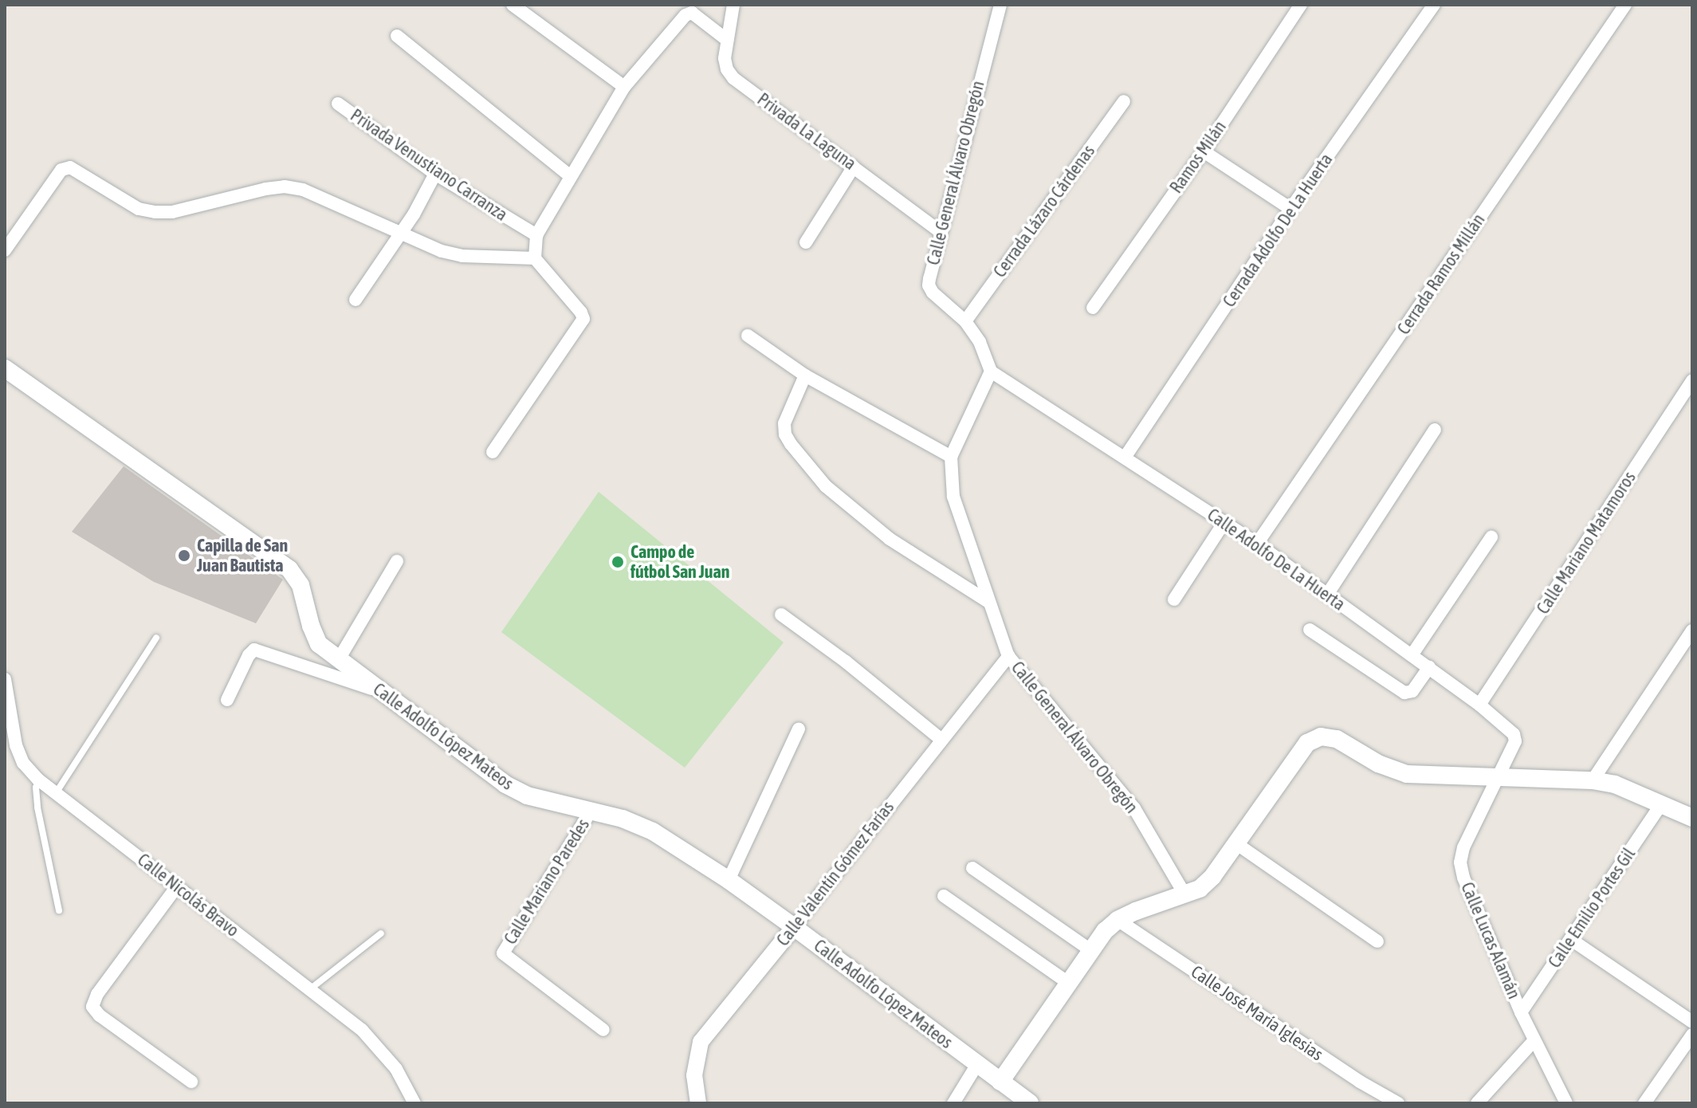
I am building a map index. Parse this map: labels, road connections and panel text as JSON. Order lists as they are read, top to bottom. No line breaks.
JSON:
{"streets":{"main road":["Calle Adolfo López Mateos"],"street":["Privada La Laguna","Ramos Milán","Privada Venustiano Carranza","Calle General Álvaro Obregón","Cerrada Lázaro Cárdenas","Cerrada Adolfo De La Huerta","Cerrada Ramos Millán","Calle Mariano Matamoros","Calle Adolfo De La Huerta","Calle Valentín Gómez Farías","Calle Mariano Paredes","Calle Nicolás Bravo","Calle Emilio Portes Gil","Calle Lucas Alamán","Calle José María Iglesias"]},"crossings":[["Privada La Laguna","Calle General Álvaro Obregón"],["Calle General Álvaro Obregón","Cerrada Lázaro Cárdenas"],["Calle General Álvaro Obregón","Calle Adolfo De La Huerta"],["Calle General Álvaro Obregón","Calle Valentín Gómez Farías"],["Cerrada Adolfo De La Huerta","Calle Adolfo De La Huerta"],["Cerrada Ramos Millán","Calle Adolfo De La Huerta"],["Calle Mariano Matamoros","Calle Adolfo De La Huerta"],["Calle Adolfo De La Huerta","Calle Lucas Alamán"],["Calle Adolfo López Mateos","Calle Valentín Gómez Farías"],["Calle Adolfo López Mateos","Calle Mariano Paredes"],["Calle Emilio Portes Gil","Calle Lucas Alamán"]],"places":["Capilla de San Juan Bautista","Campo de fútbol San Juan"]}
